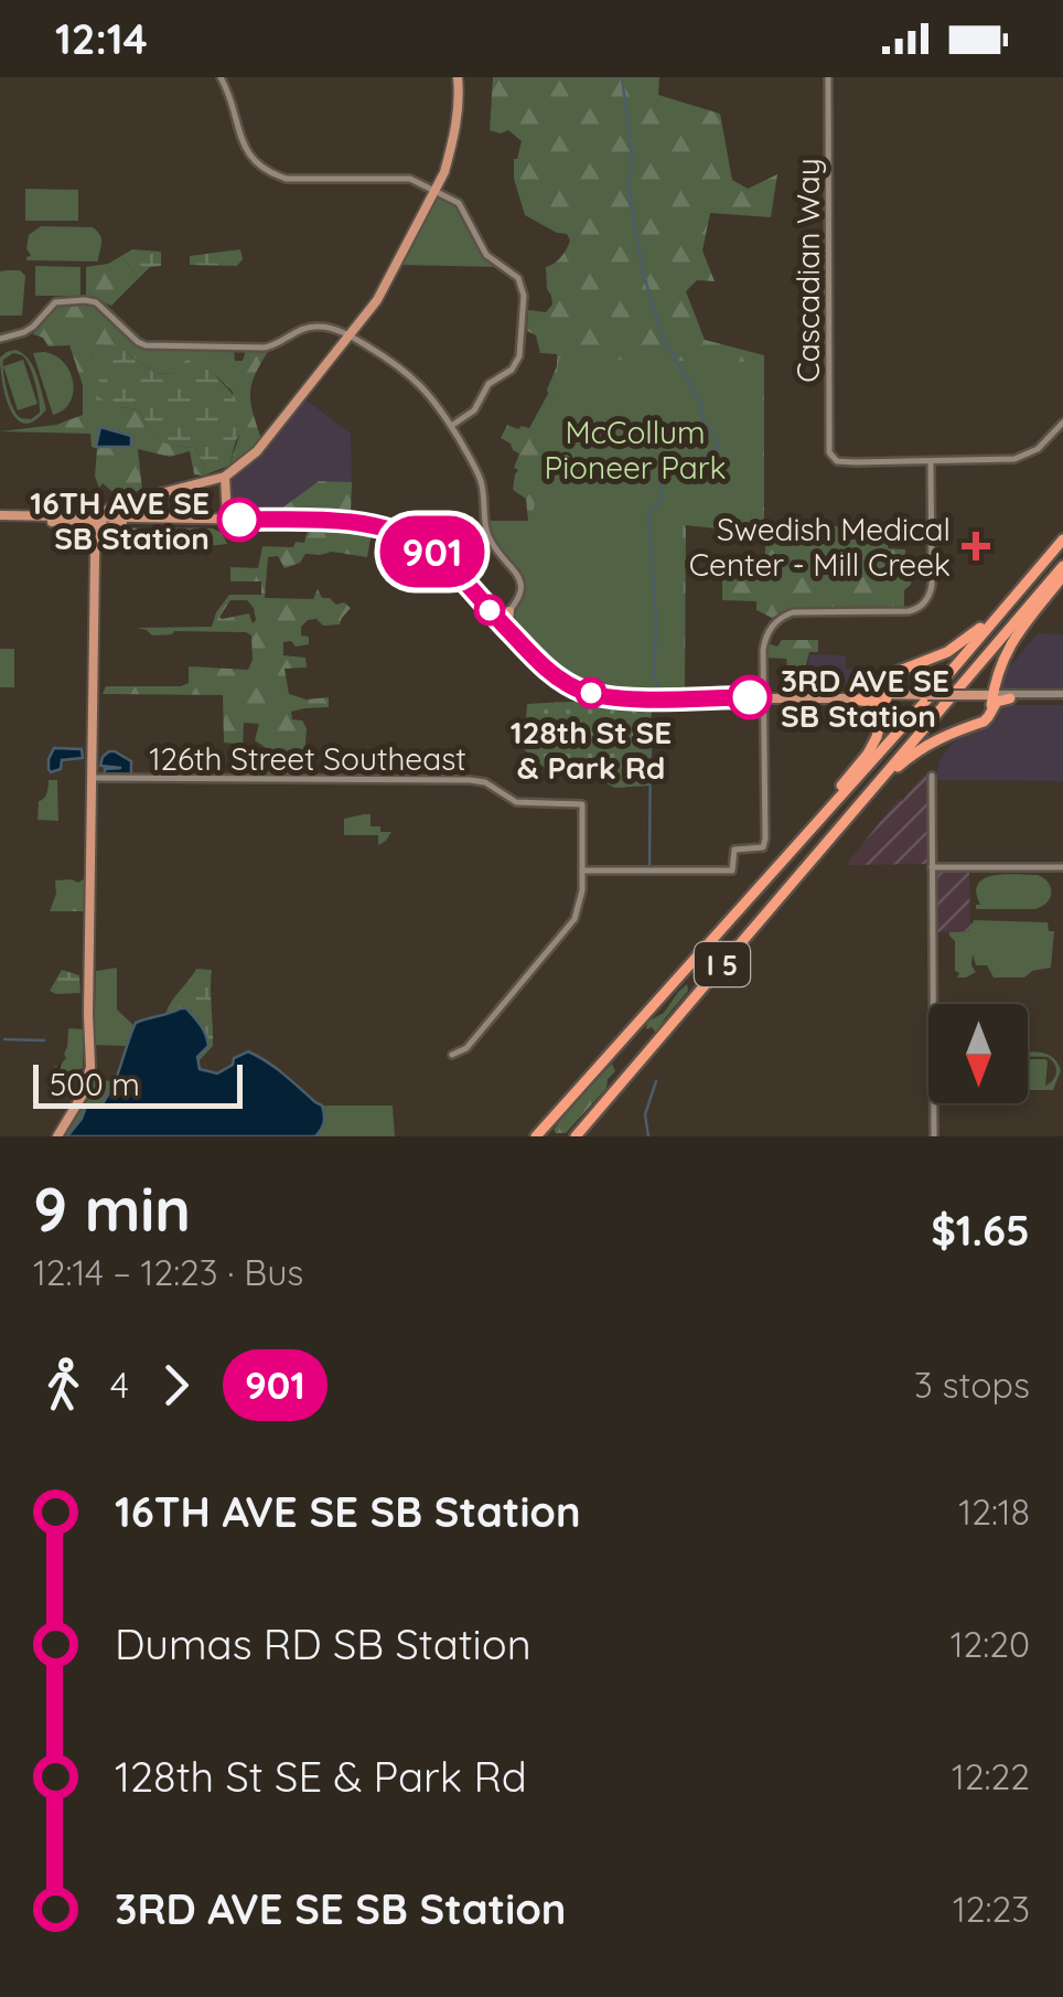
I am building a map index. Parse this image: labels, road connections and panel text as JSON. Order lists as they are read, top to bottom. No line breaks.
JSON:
{"streets":{"highway":["I 5"],"street":["Cascadian Way","126th Street Southeast"]},"parks":["McCollum Pioneer Park"],"places":{"other":["16TH AVE SE SB Station","128th St SE & Park Rd","3RD AVE SE SB Station"],"health":["Swedish Medical Center - Mill Creek"]},"lines":["bus line 901"],"scale_bar":"500 m","north":"bottom","page":{"status":"12:14","on_map":"901","scale":"500 m","heading":["9 min","12:14 – 12:23 · Bus","$1.65"],"legs":["4","901","3 stops"],"list":[{"name":"16TH AVE SE SB Station","value":"12:18"},{"name":"Dumas RD SB Station","value":"12:20"},{"name":"128th St SE & Park Rd","value":"12:22"},{"name":"3RD AVE SE SB Station","value":"12:23"}]}}
